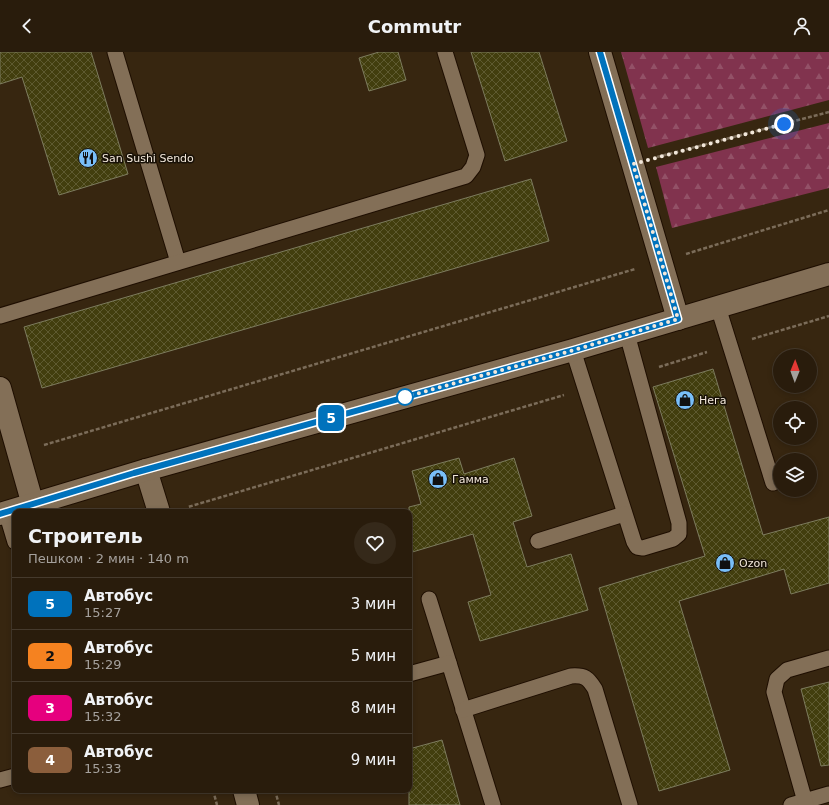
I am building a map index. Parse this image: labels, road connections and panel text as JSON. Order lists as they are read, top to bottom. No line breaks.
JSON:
{"places":{"restaurant":["San Sushi Sendo"],"shop":["Нега","Гамма","Ozon"]},"lines":["bus line 5"],"north":"top","page":{"header":"Commutr","on_map":"5","heading":["Строитель","Пешком · 2 мин · 140 m"],"list":[{"mark":"5","name":"Автобус","note":"15:27","value":"3 мин"},{"mark":"2","name":"Автобус","note":"15:29","value":"5 мин"},{"mark":"3","name":"Автобус","note":"15:32","value":"8 мин"},{"mark":"4","name":"Автобус","note":"15:33","value":"9 мин"}]}}
